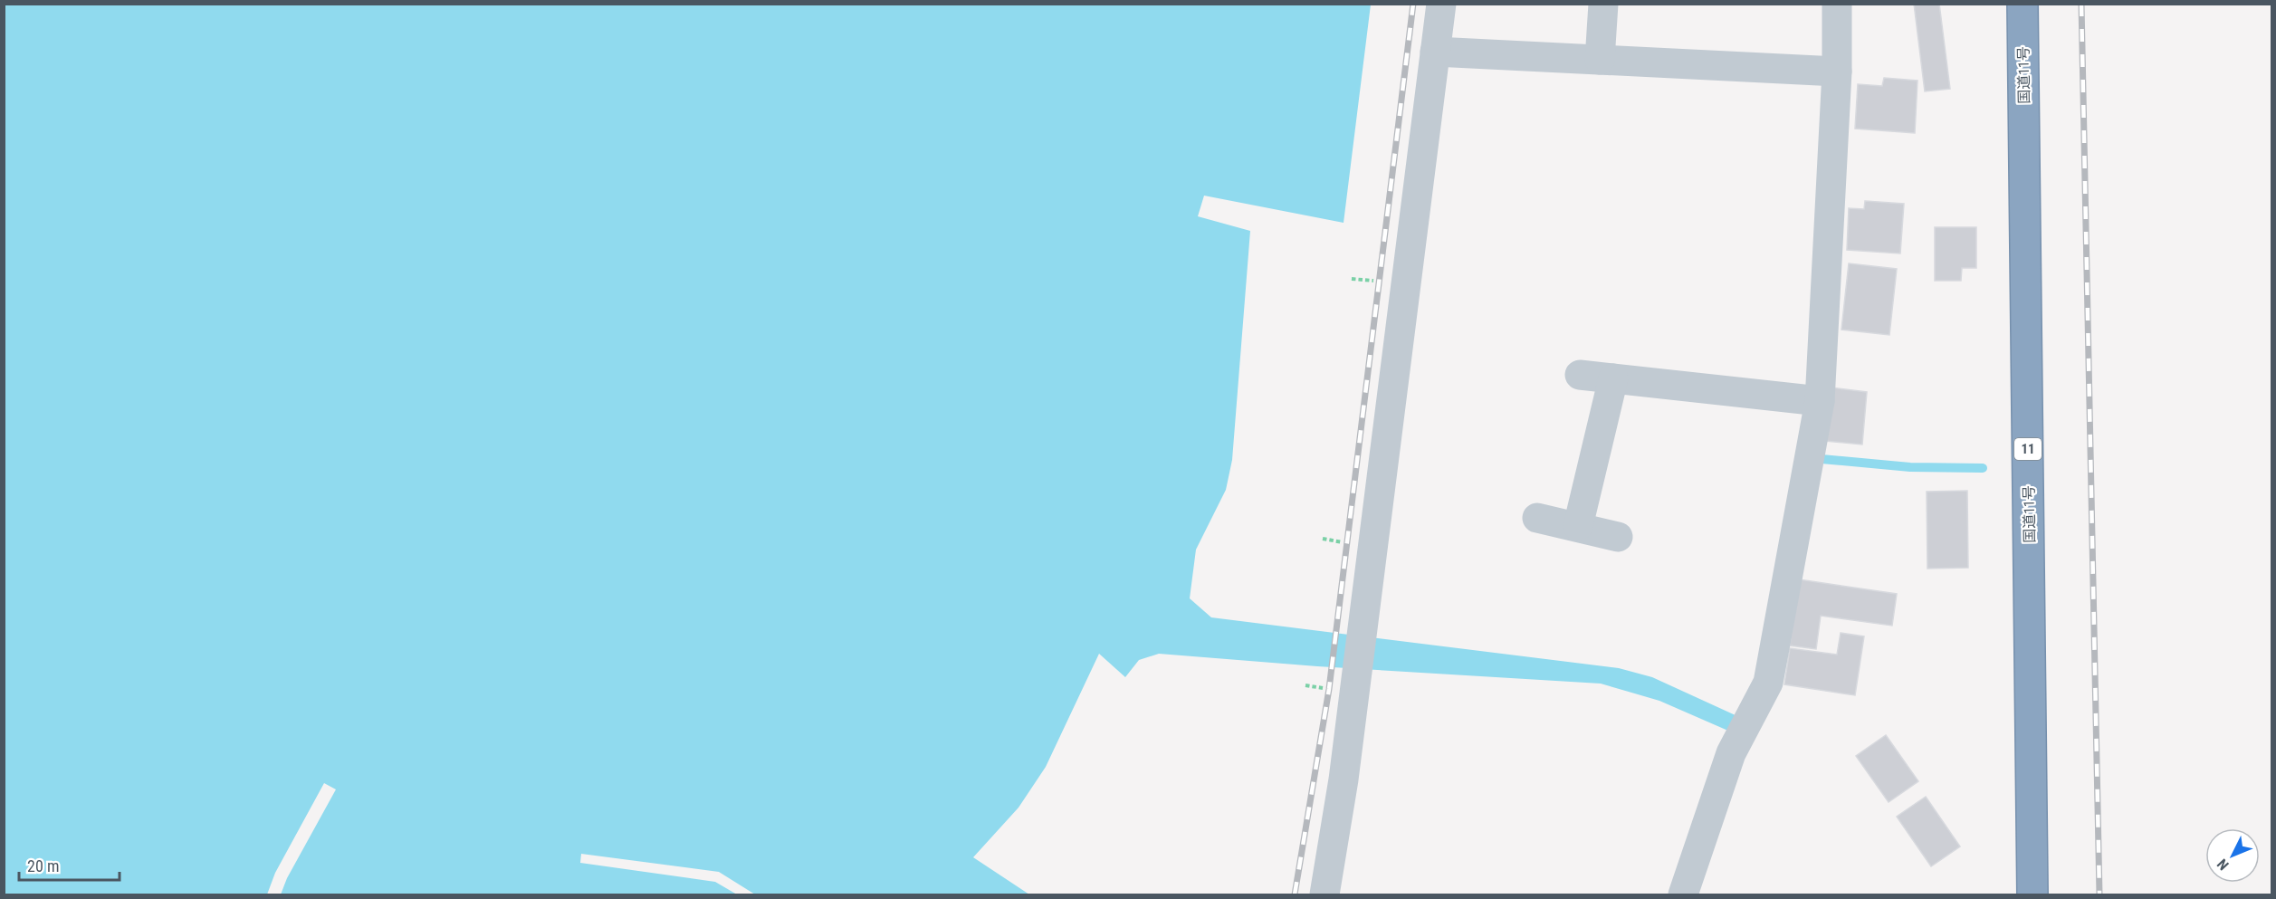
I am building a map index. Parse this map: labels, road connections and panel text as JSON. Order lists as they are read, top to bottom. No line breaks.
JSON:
{"streets":{"highway":["国道11号","11"]},"scale_bar":"20 m","north":"bottom left"}
